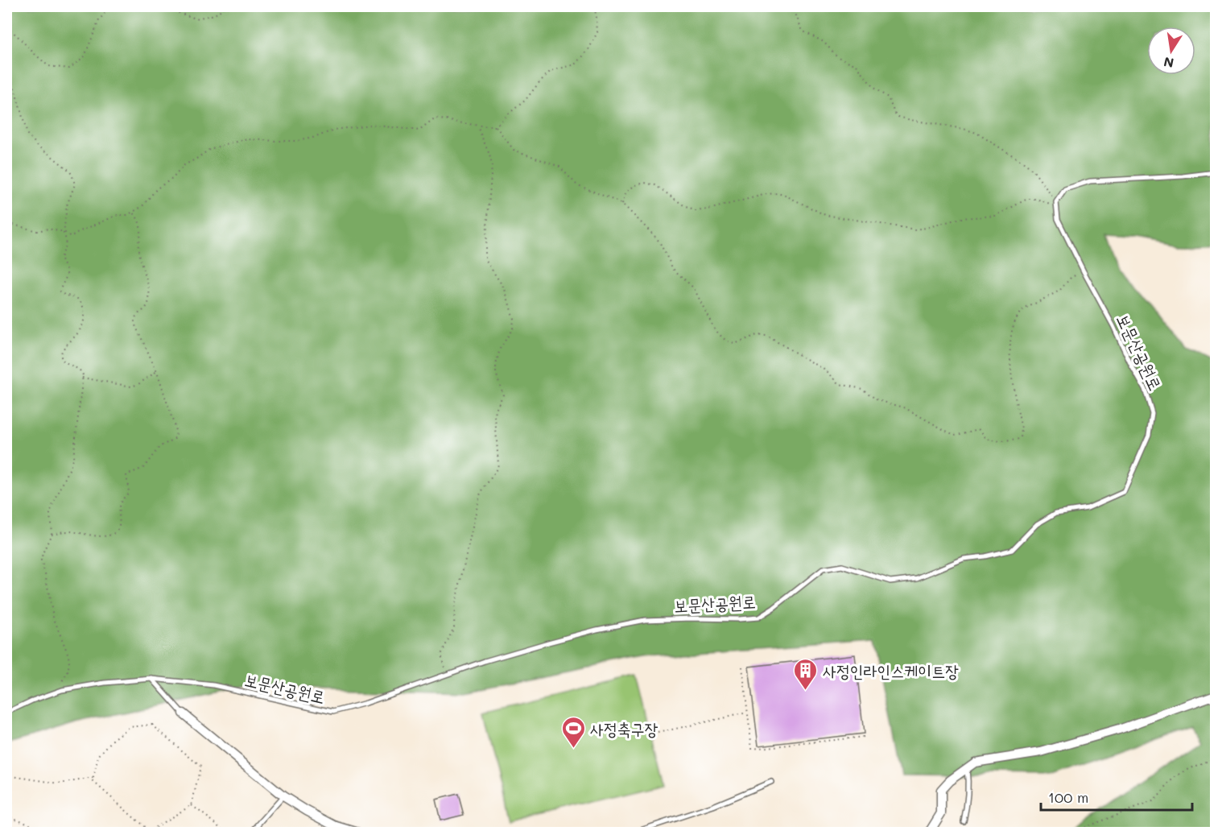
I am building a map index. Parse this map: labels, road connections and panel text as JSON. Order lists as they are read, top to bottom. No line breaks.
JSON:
{"streets":{"lane":["보문산공원로"]},"places":{"building":["사정인라인스케이트장"],"sports":["사정축구장"]},"scale_bar":"100 m","north":"bottom"}
